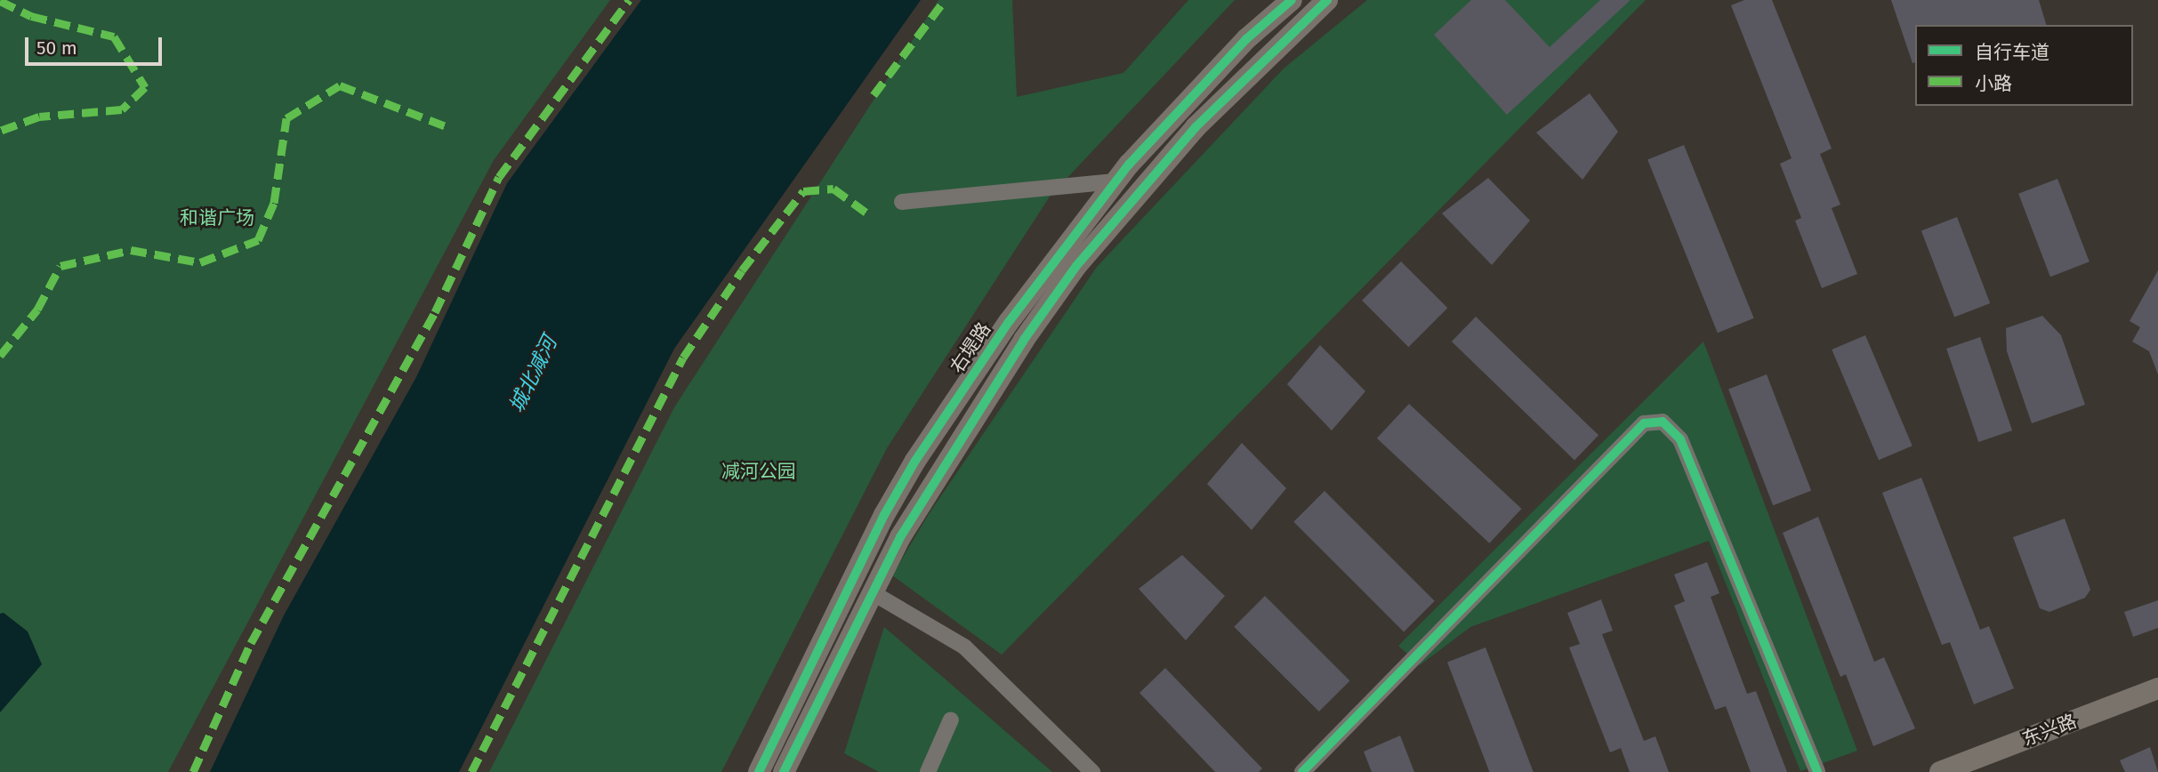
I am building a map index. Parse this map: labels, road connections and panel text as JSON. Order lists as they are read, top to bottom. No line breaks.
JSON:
{"streets":{"main road":["右堤路","东兴路"]},"water":["城北减河"],"parks":["和谐广场","减河公园"],"legend":["自行车道","小路"],"scale_bar":"50 m"}
